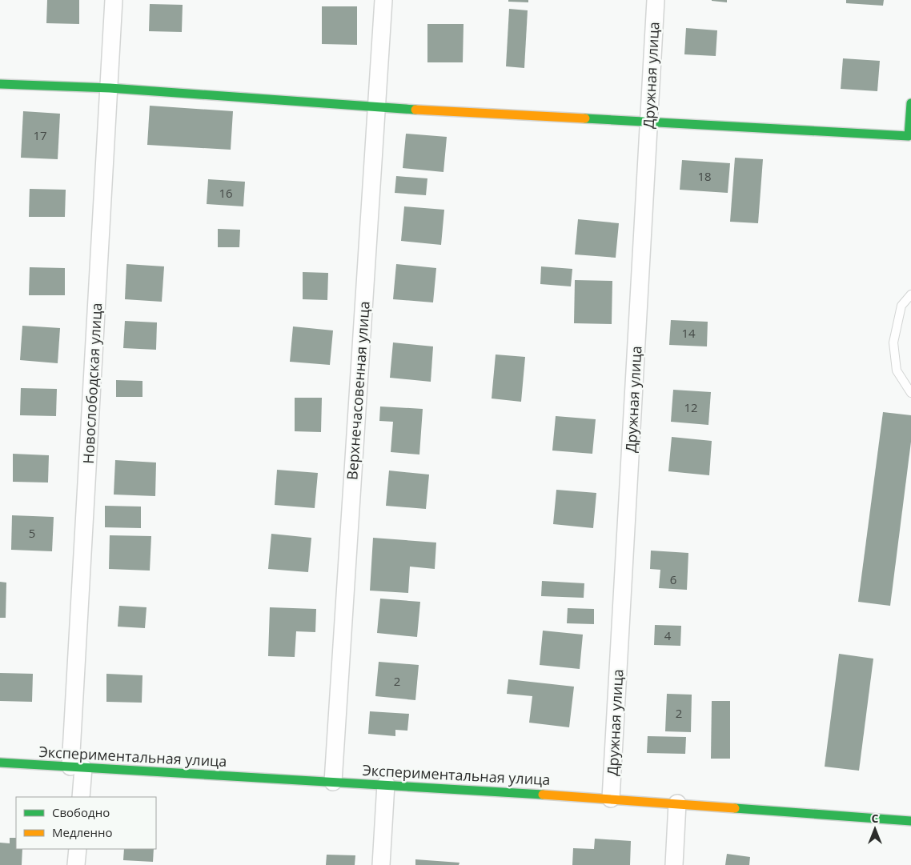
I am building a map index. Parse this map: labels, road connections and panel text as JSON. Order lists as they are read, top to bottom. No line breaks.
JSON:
{"streets":{"street":["Дружная улица","Новослободская улица","Верхнечасовенная улица","Экспериментальная улица"]},"crossings":[["Дружная улица","Экспериментальная улица"],["Новослободская улица","Экспериментальная улица"],["Верхнечасовенная улица","Экспериментальная улица"]],"house_numbers":["17","18","16","14","12","5","6","4","2","2"],"legend":["Свободно","Медленно"],"north":"top"}
